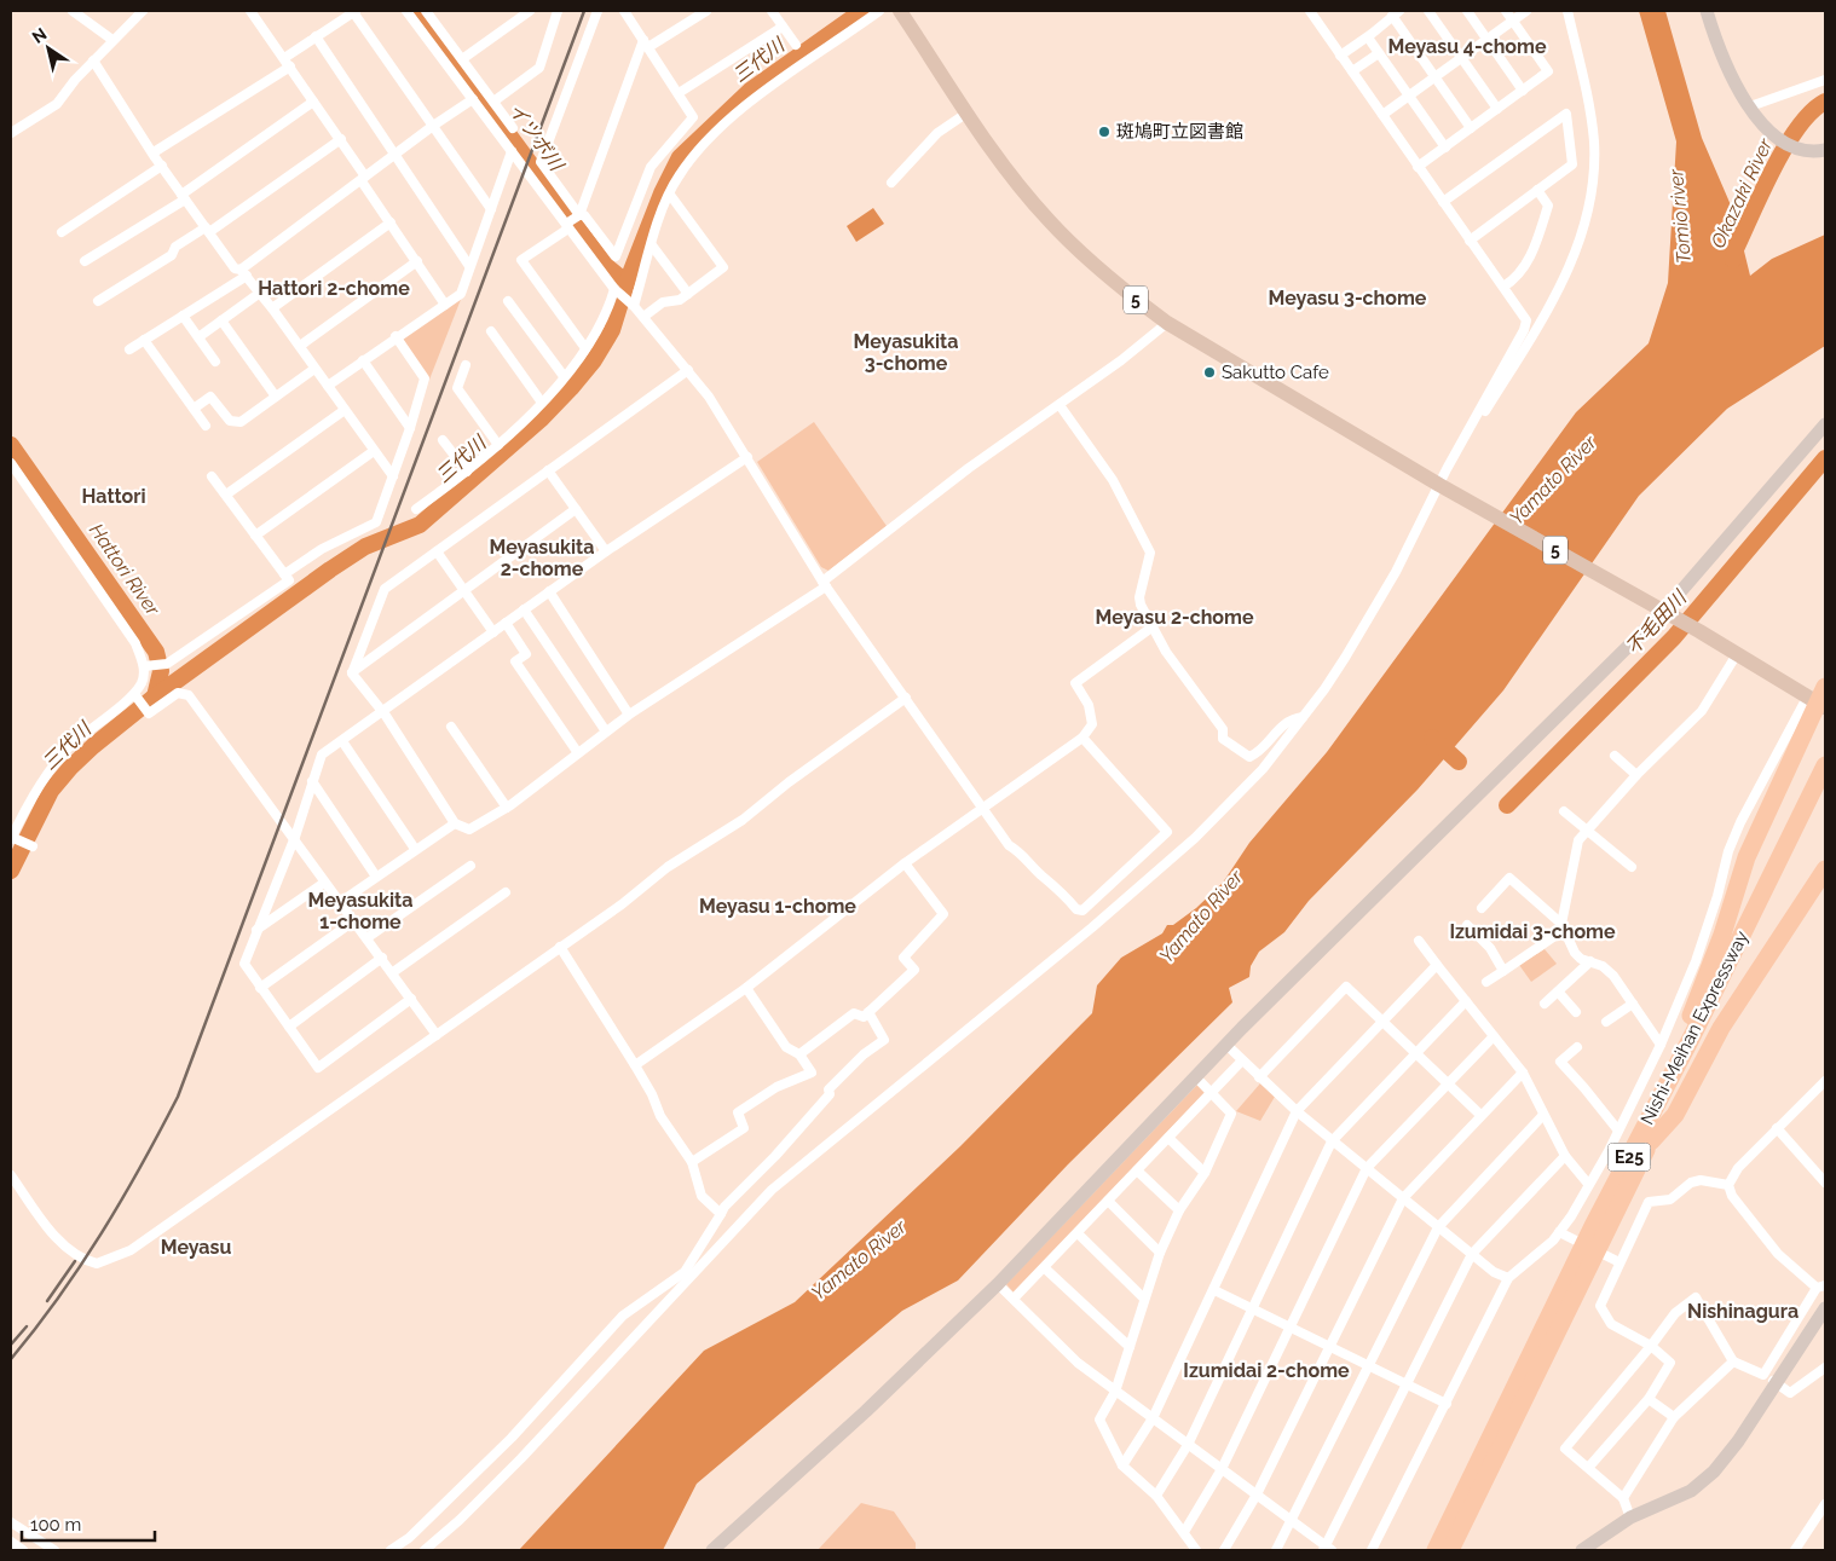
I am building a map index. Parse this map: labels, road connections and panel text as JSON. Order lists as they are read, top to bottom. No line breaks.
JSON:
{"streets":{"highway":["Nishi-Meihan Expressway","E25"],"main road":["5"]},"districts":["Meyasu 4-chome","Hattori 2-chome","Meyasu 3-chome","Meyasukita 3-chome","Hattori","Meyasukita 2-chome","Meyasu 2-chome","Meyasukita 1-chome","Meyasu 1-chome","Izumidai 3-chome","Meyasu","Nishinagura","Izumidai 2-chome"],"water":["三代川","イツボ川","Okazaki River","Tomio river","Yamato River","Hattori River","不毛田川"],"places":["斑鳩町立図書館","Sakutto Cafe"],"scale_bar":"100 m","north":"top left"}
